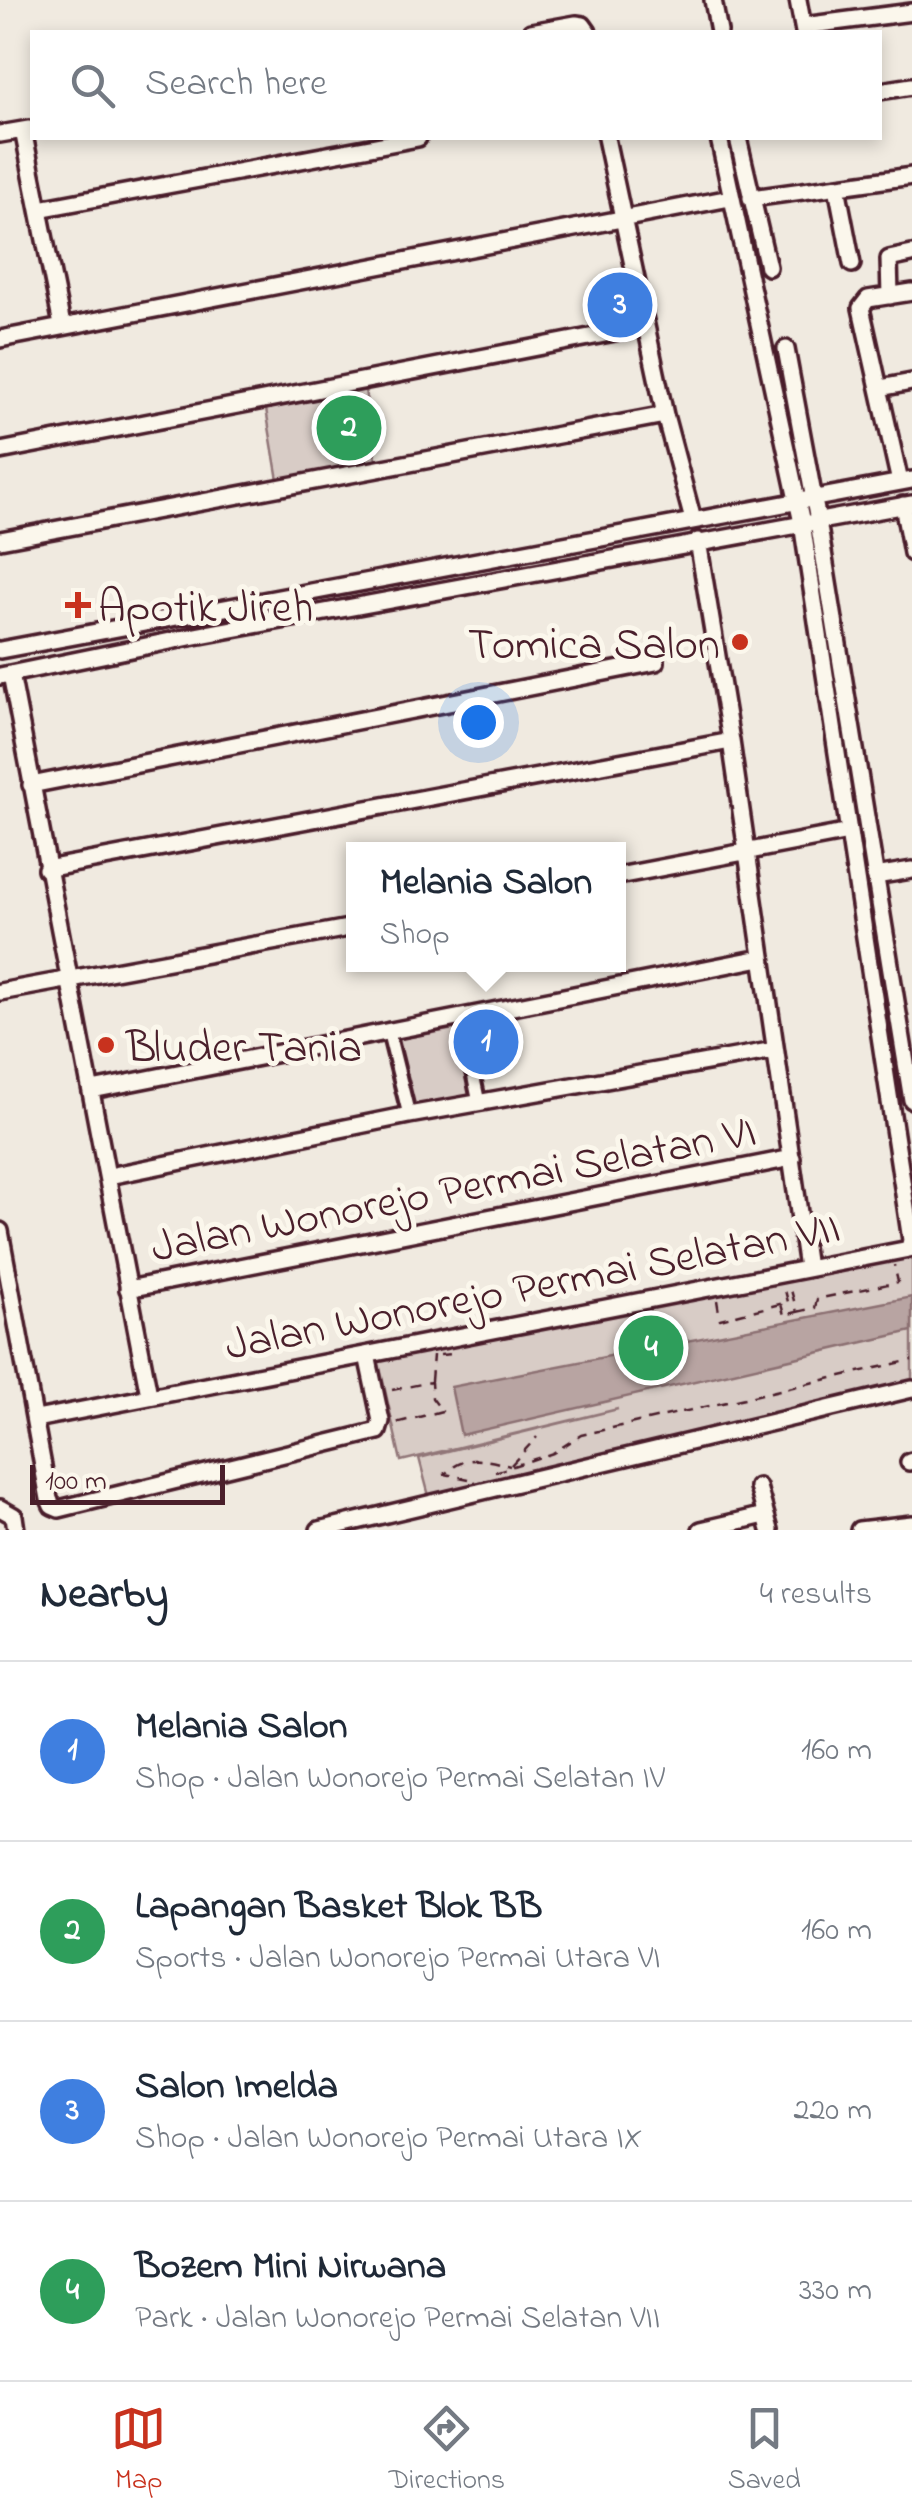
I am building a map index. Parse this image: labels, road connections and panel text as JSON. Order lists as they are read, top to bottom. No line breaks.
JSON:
{"streets":{"street":["Jalan Wonorejo Permai Selatan VI","Jalan Wonorejo Permai Selatan VII"]},"places":{"health":["Apotik Jireh"],"other":["Tomica Salon","Bluder Tania"]},"scale_bar":"100 m","page":{"search":"Search here","pins":["3","2","1","4"],"popup":["Melania Salon","Shop"],"scale":"100 m","heading":["Nearby","4 results"],"list":[{"mark":"1","name":"Melania Salon","note":"Shop · Jalan Wonorejo Permai Selatan IV","value":"160 m"},{"mark":"2","name":"Lapangan Basket Blok BB","note":"Sports · Jalan Wonorejo Permai Utara VI","value":"160 m"},{"mark":"3","name":"Salon Imelda","note":"Shop · Jalan Wonorejo Permai Utara IX","value":"220 m"},{"mark":"4","name":"Bozem Mini Nirwana","note":"Park · Jalan Wonorejo Permai Selatan VII","value":"330 m"}],"nav":["Map","Directions","Saved"]}}
